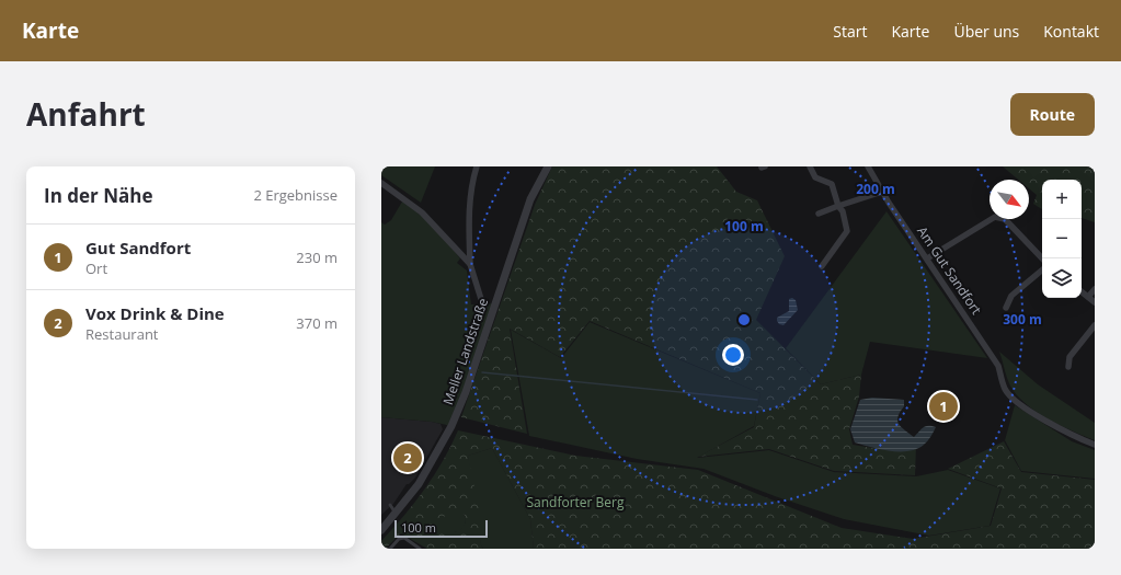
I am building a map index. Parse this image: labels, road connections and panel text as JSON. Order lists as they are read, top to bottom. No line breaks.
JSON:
{"streets":{"street":["Am Gut Sandfort","Meller Landstraße"]},"parks":["Sandforter Berg"],"scale_bar":"100 m","north":"bottom right","page":{"header":"Karte","nav":["Start","Karte","Über uns","Kontakt"],"title":"Anfahrt","buttons":"Route","heading":["In der Nähe","2 Ergebnisse"],"map_buttons":["+","−"],"list":[{"mark":"1","name":"Gut Sandfort","note":"Ort","value":"230 m"},{"mark":"2","name":"Vox Drink & Dine","note":"Restaurant","value":"370 m"}],"pins":["1","2"],"scale":"100 m"},"rings":["200 m","100 m","300 m"]}
